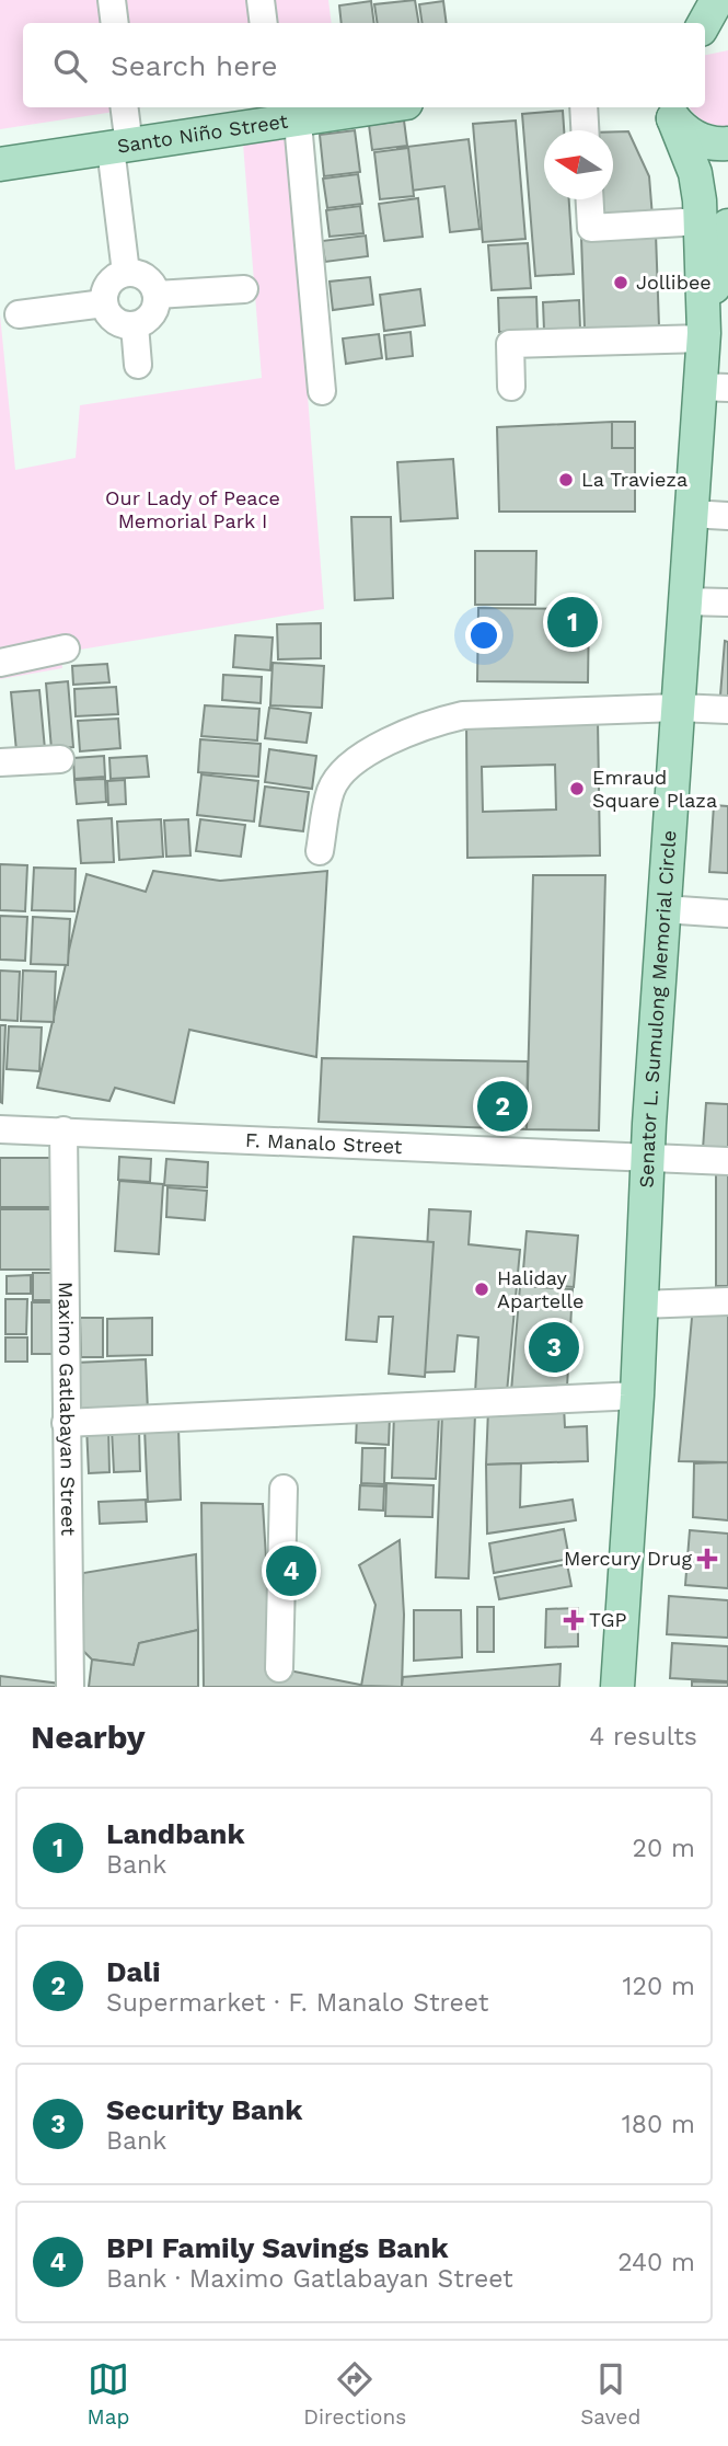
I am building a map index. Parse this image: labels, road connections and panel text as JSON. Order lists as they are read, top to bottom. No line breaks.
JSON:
{"streets":{"main road":["Santo Niño Street","Senator L. Sumulong Memorial Circle"],"street":["F. Manalo Street","Maximo Gatlabayan Street"]},"crossings":[["Senator L. Sumulong Memorial Circle","F. Manalo Street"],["F. Manalo Street","Maximo Gatlabayan Street"]],"parks":["Our Lady of Peace Memorial Park I"],"places":{"other":["Jollibee","La Travieza","Emraud Square Plaza","Haliday Apartelle"],"health":["Mercury Drug","TGP"]},"north":"left","page":{"search":"Search here","pins":["1","2","3","4"],"heading":["Nearby","4 results"],"list":[{"mark":"1","name":"Landbank","note":"Bank","value":"20 m"},{"mark":"2","name":"Dali","note":"Supermarket · F. Manalo Street","value":"120 m"},{"mark":"3","name":"Security Bank","note":"Bank","value":"180 m"},{"mark":"4","name":"BPI Family Savings Bank","note":"Bank · Maximo Gatlabayan Street","value":"240 m"}],"nav":["Map","Directions","Saved"]}}
